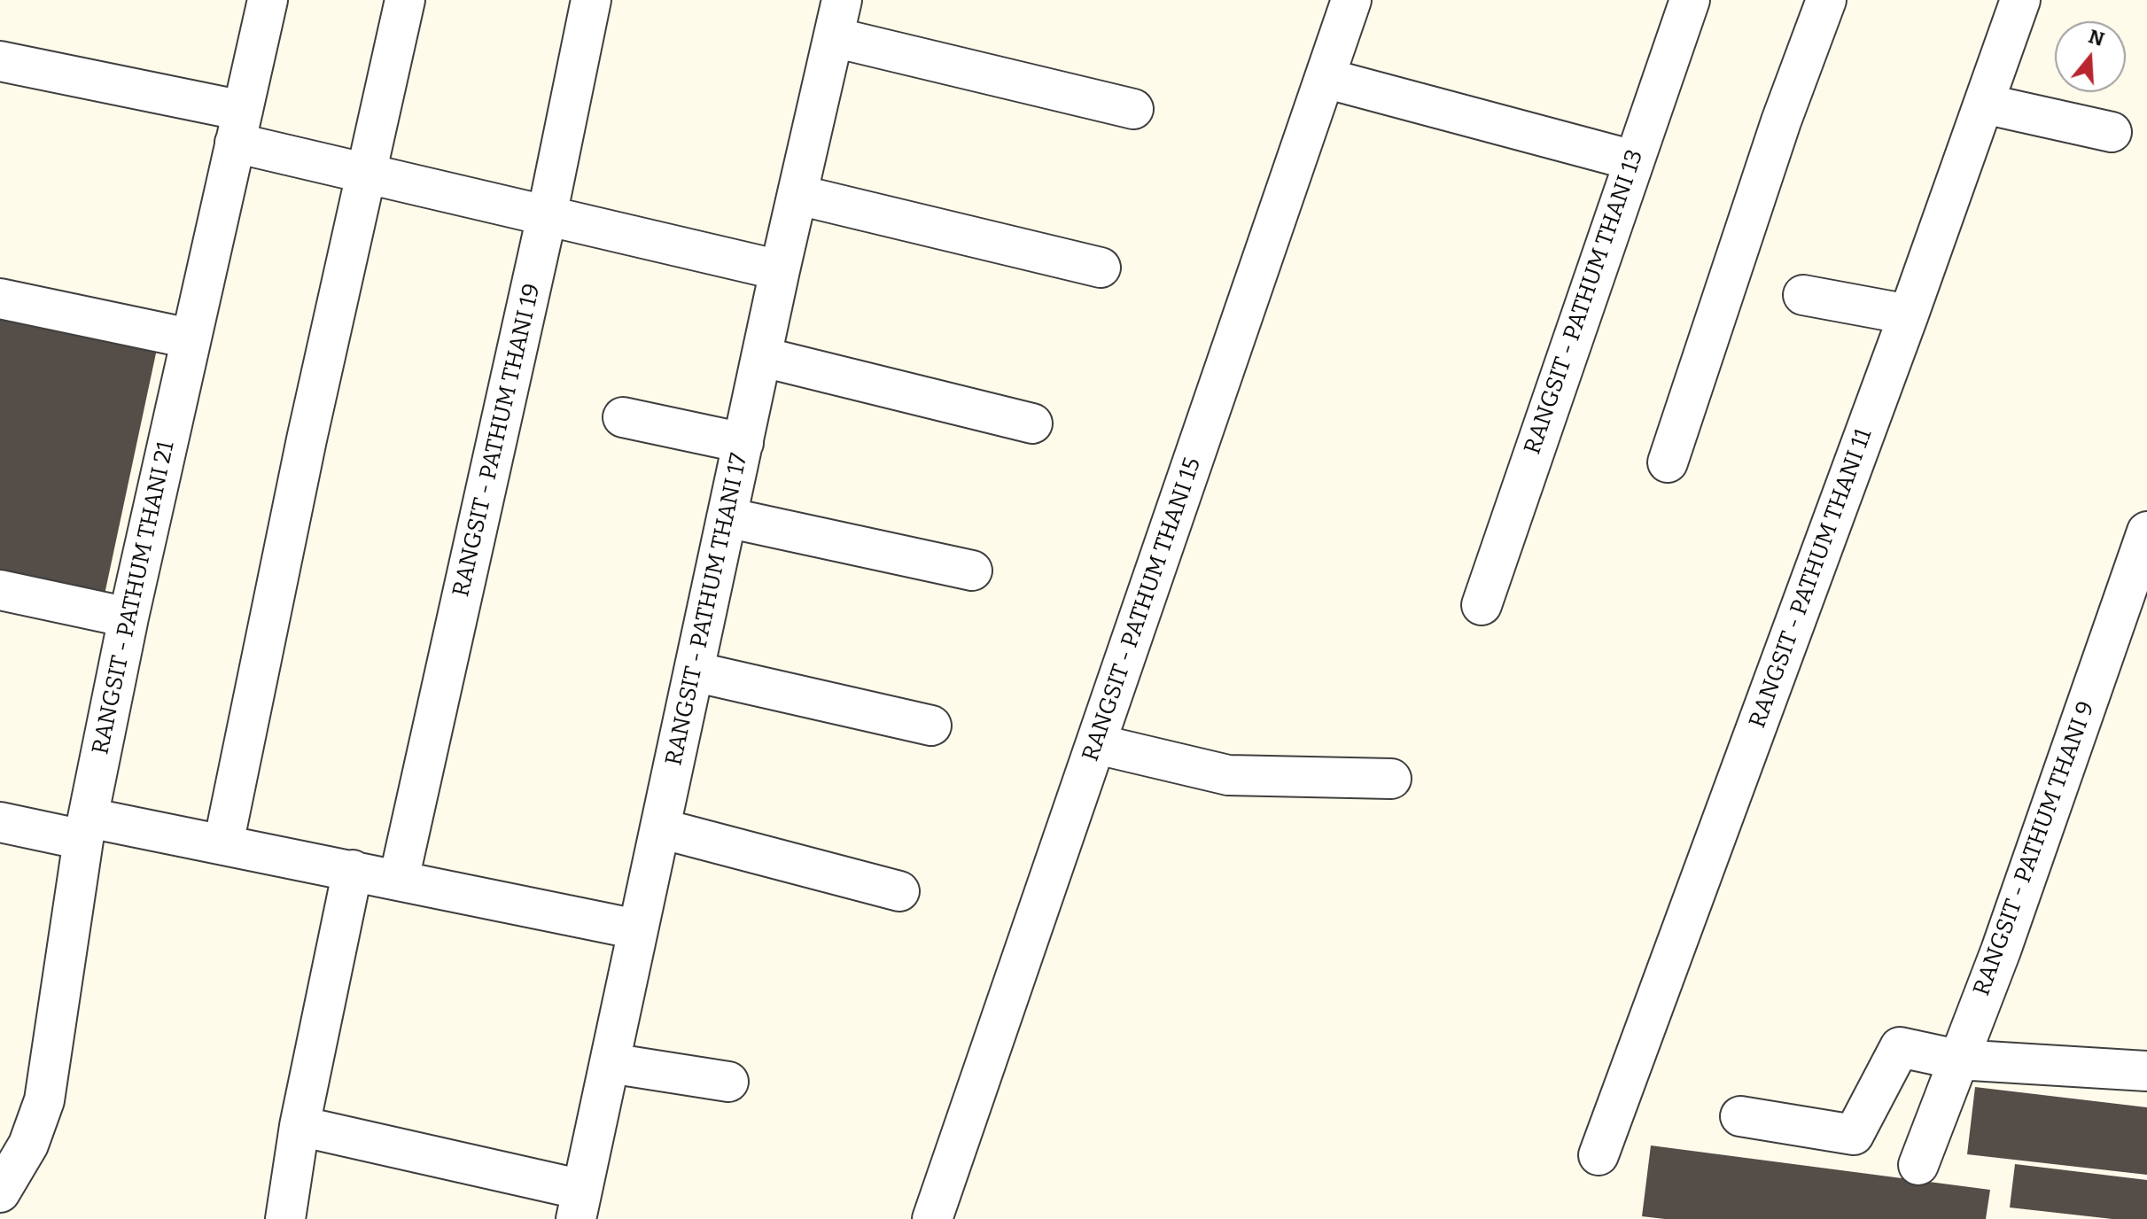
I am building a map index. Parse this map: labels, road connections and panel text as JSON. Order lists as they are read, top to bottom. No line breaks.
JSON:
{"streets":{"street":["RANGSIT - PATHUM THANI 13","RANGSIT - PATHUM THANI 19","RANGSIT - PATHUM THANI 11","RANGSIT - PATHUM THANI 21","RANGSIT - PATHUM THANI 17","RANGSIT - PATHUM THANI 15","RANGSIT - PATHUM THANI 9"]},"north":"top"}
